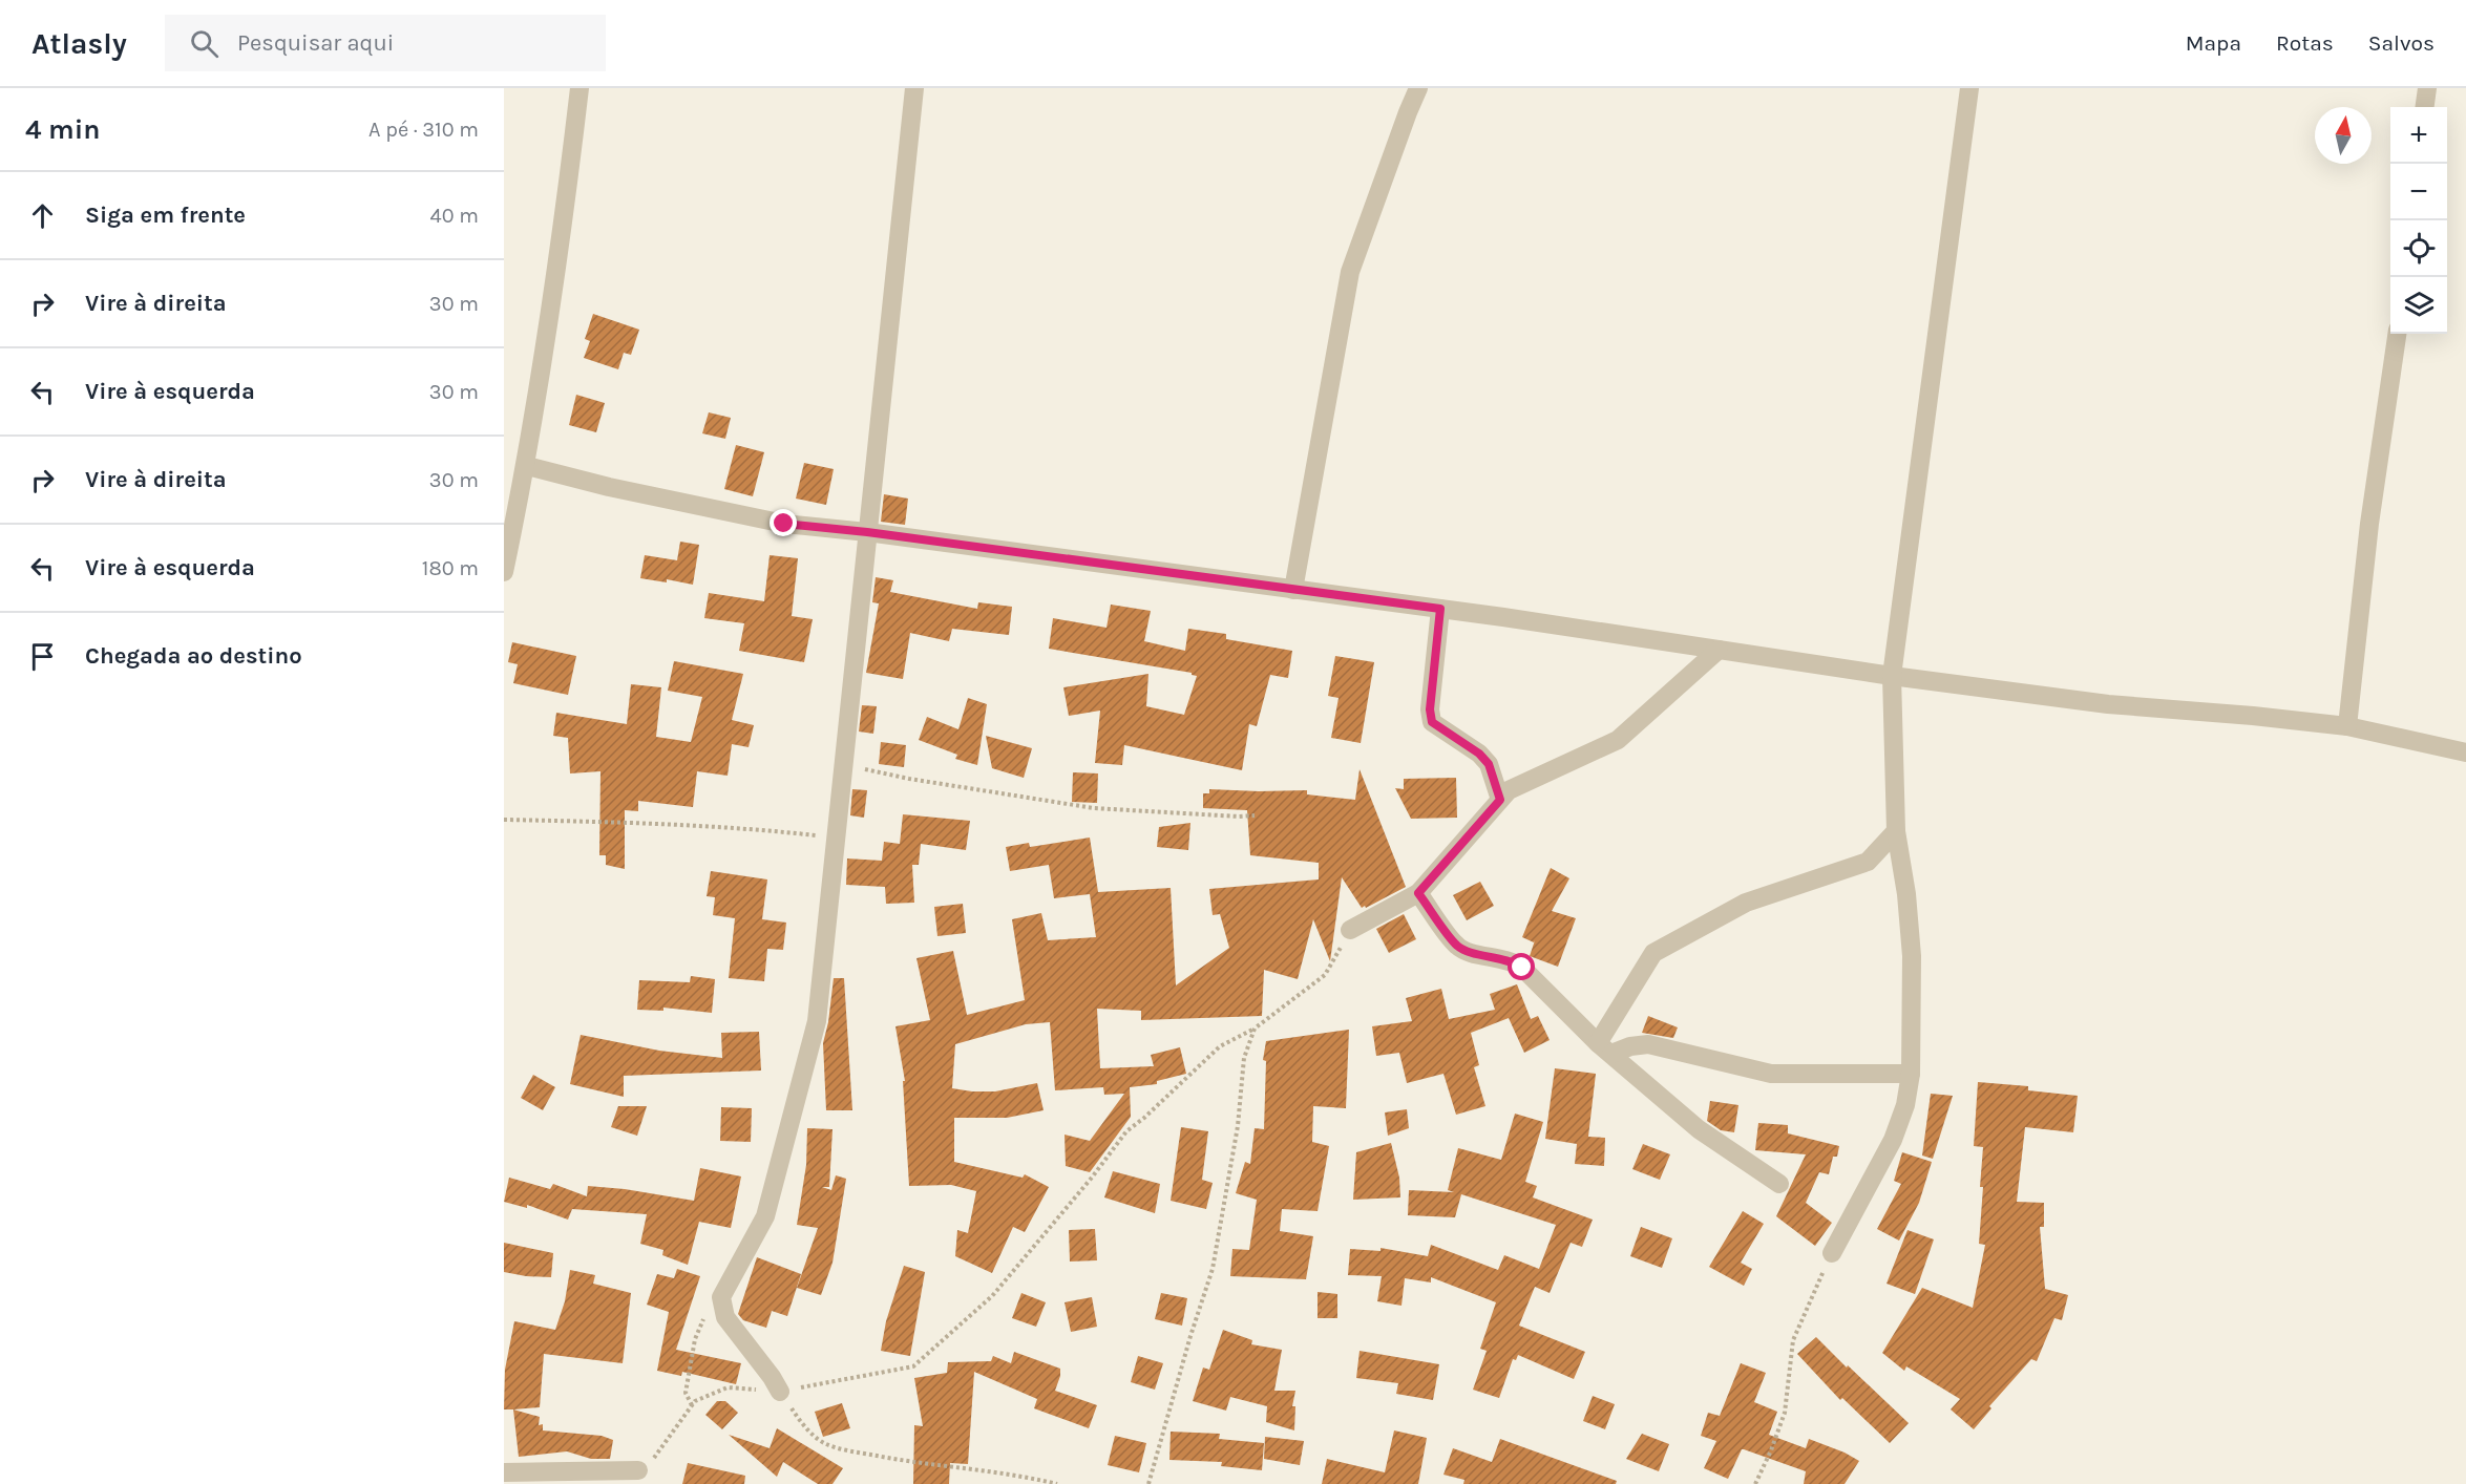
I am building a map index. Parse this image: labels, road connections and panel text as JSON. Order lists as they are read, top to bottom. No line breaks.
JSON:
{"north":"top","page":{"header":"Atlasly","search":"Pesquisar aqui","nav":["Mapa","Rotas","Salvos"],"heading":["4 min","A pé · 310 m"],"map_buttons":["+","−"],"list":[["Siga em frente","40 m"],["Vire à direita","30 m"],["Vire à esquerda","30 m"],["Vire à direita","30 m"],["Vire à esquerda","180 m"],"Chegada ao destino"]}}
